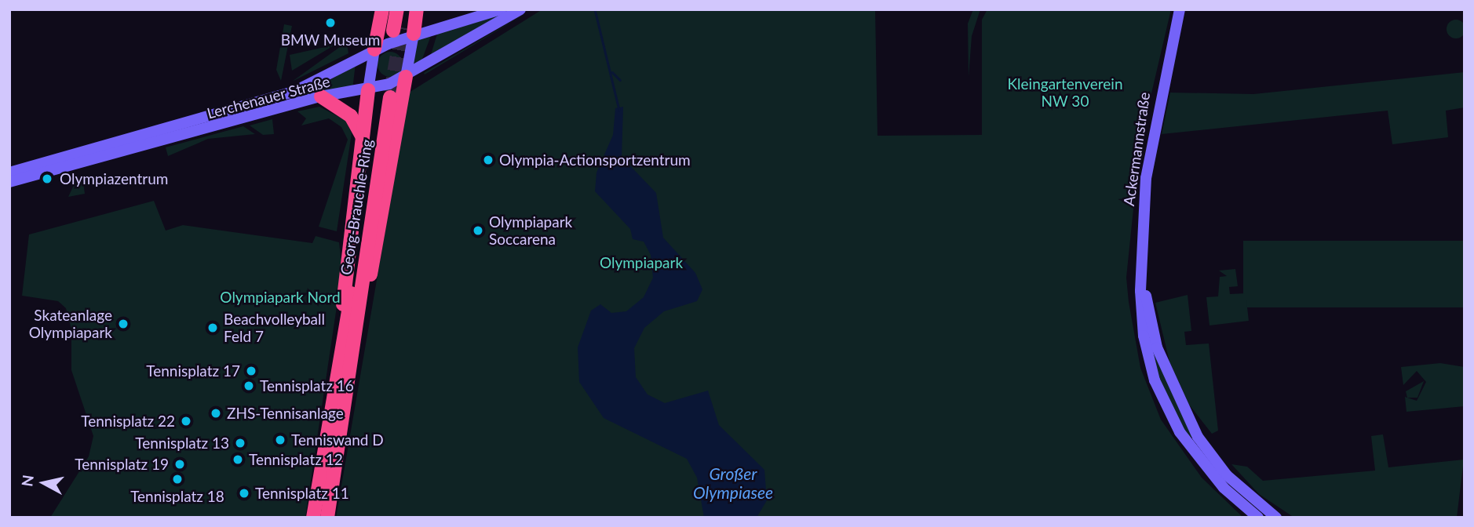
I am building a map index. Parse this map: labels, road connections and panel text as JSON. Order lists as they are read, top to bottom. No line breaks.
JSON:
{"streets":{"highway":["Georg-Brauchle-Ring"],"main road":["Lerchenauer Straße","Ackermannstraße"]},"crossings":[["Lerchenauer Straße","Georg-Brauchle-Ring"]],"water":["Großer Olympiasee"],"parks":["Kleingartenverein NW 30","Olympiapark","Olympiapark Nord"],"places":["BMW Museum","Olympia-Actionsportzentrum","Olympiazentrum","Olympiapark Soccarena","Skateanlage Olympiapark","Beachvolleyball Feld 7","Tennisplatz 17","Tennisplatz 16","ZHS-Tennisanlage","Tennisplatz 22","Tenniswand D","Tennisplatz 13","Tennisplatz 12","Tennisplatz 19","Tennisplatz 18","Tennisplatz 11"],"north":"left"}
